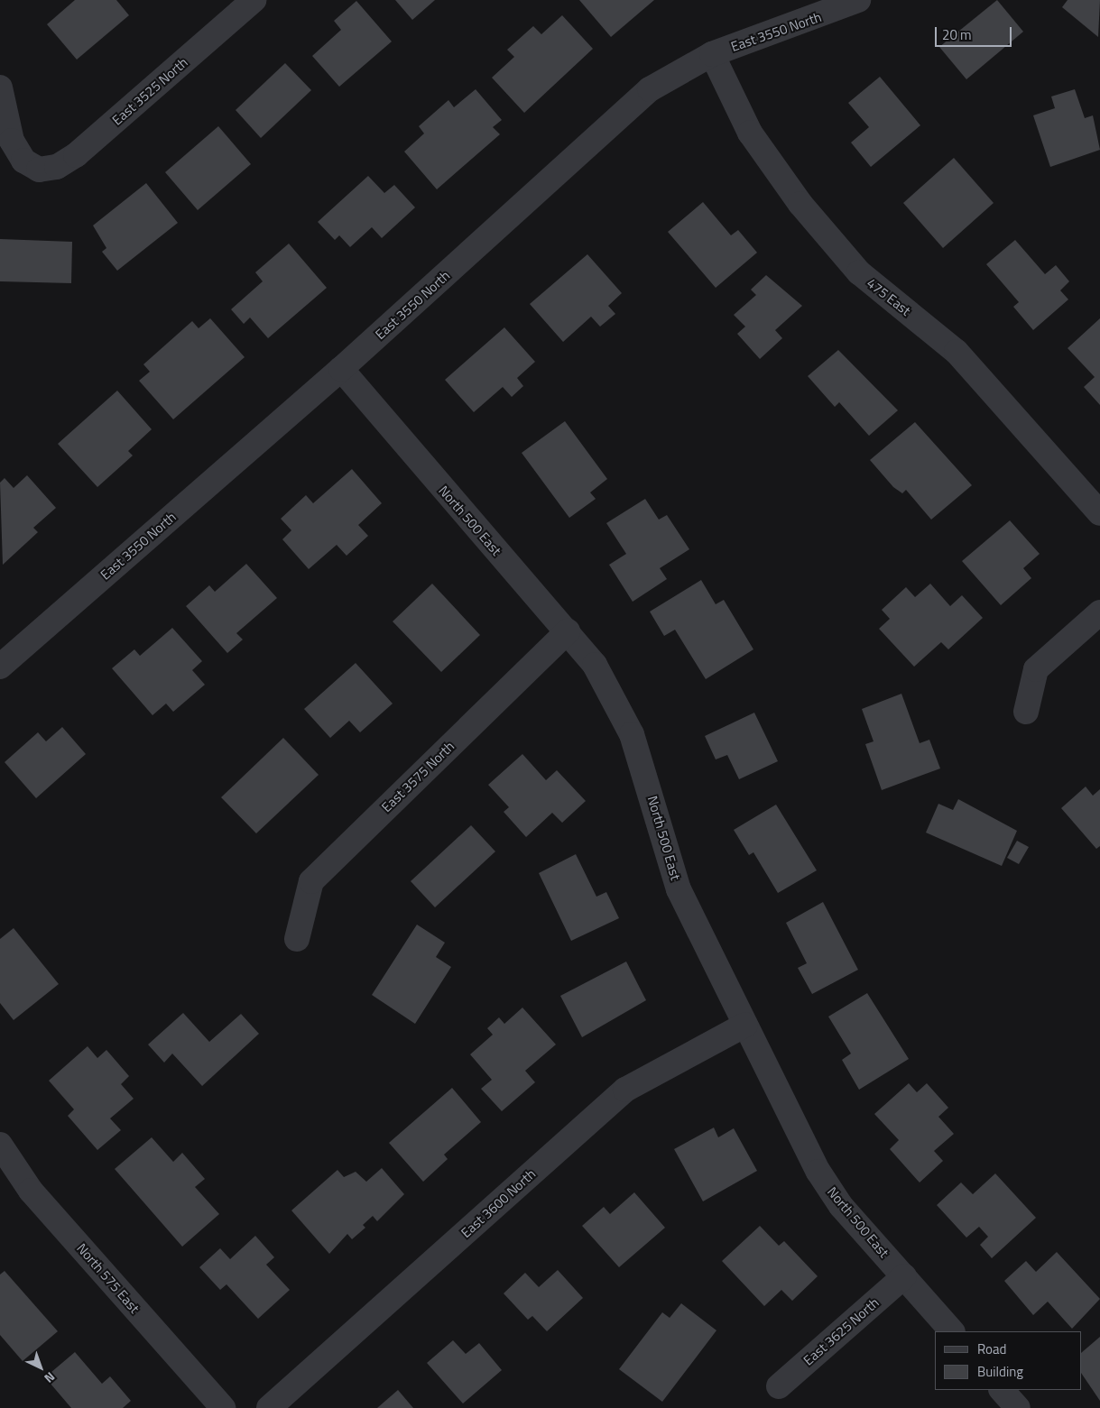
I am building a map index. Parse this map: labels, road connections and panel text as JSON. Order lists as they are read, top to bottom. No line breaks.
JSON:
{"streets":{"street":["East 3550 North","East 3525 North","475 East","North 500 East","East 3575 North","East 3600 North","North 575 East","East 3625 North"]},"crossings":[["East 3550 North","475 East"],["East 3550 North","North 500 East"],["North 500 East","East 3575 North"],["North 500 East","East 3600 North"],["North 500 East","East 3625 North"]],"legend":["Road","Building"],"scale_bar":"20 m","north":"bottom right"}
